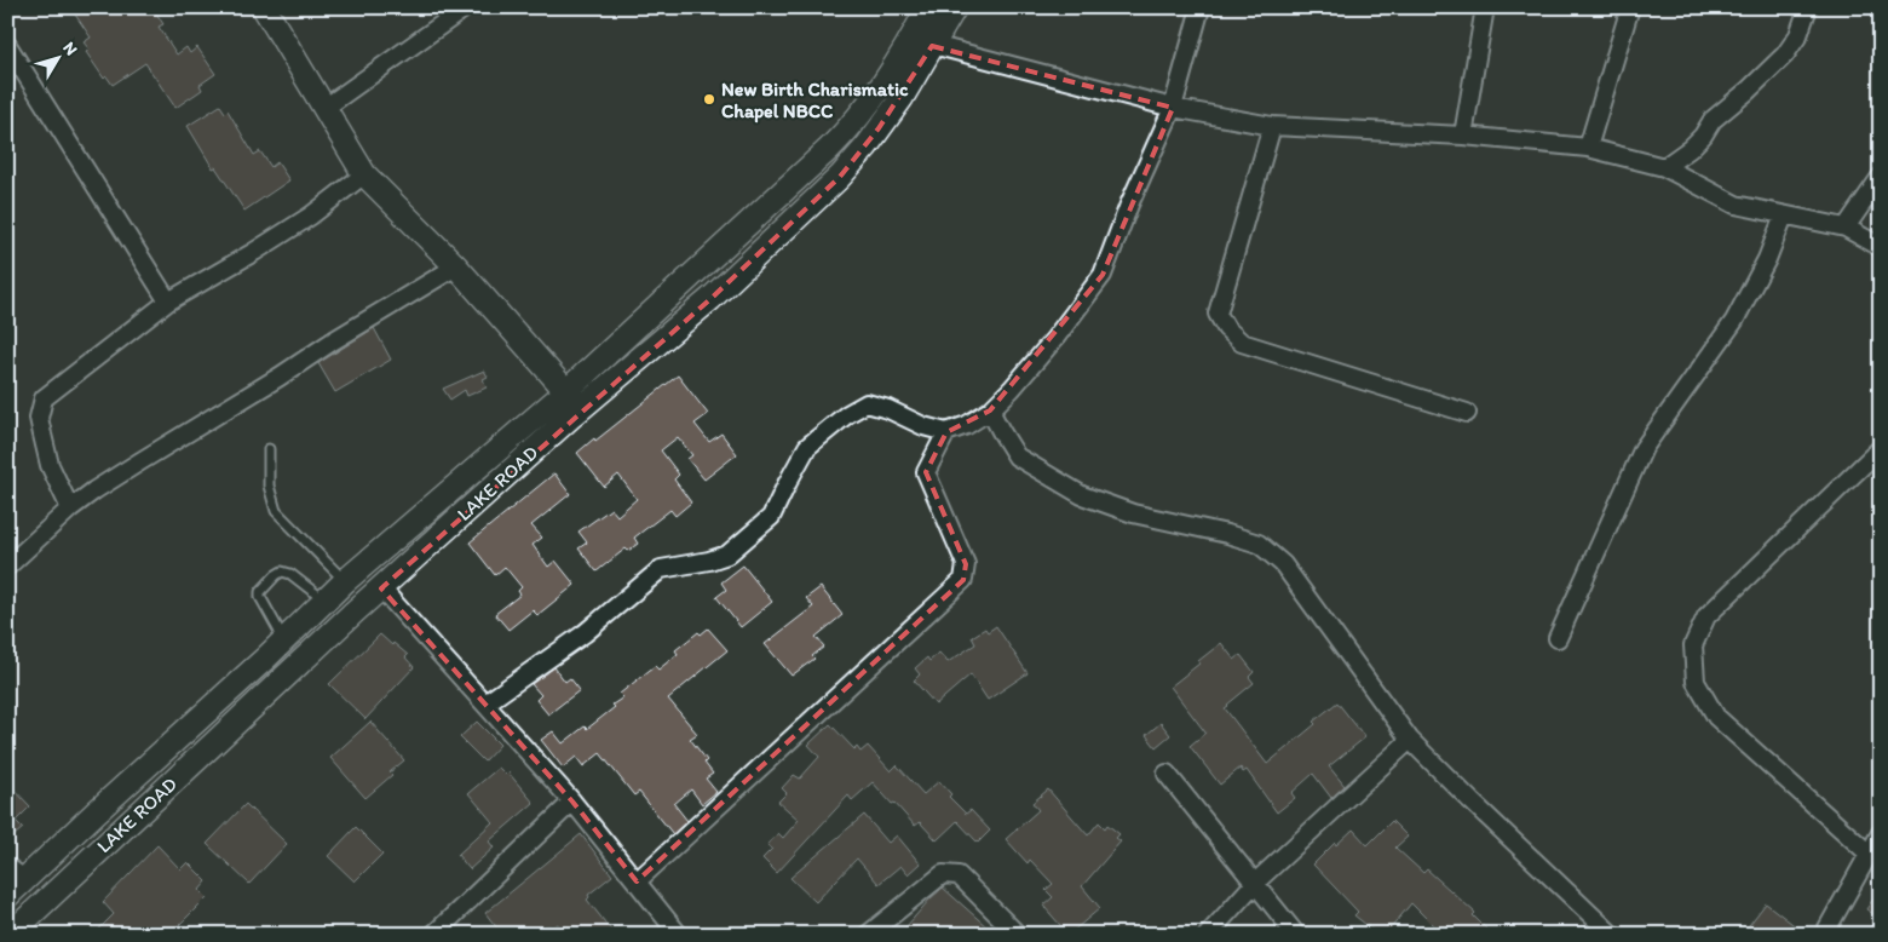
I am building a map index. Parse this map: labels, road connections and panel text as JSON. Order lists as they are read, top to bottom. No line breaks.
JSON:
{"streets":{"main road":["LAKE ROAD"]},"places":["New Birth Charismatic Chapel NBCC"],"north":"top right"}
